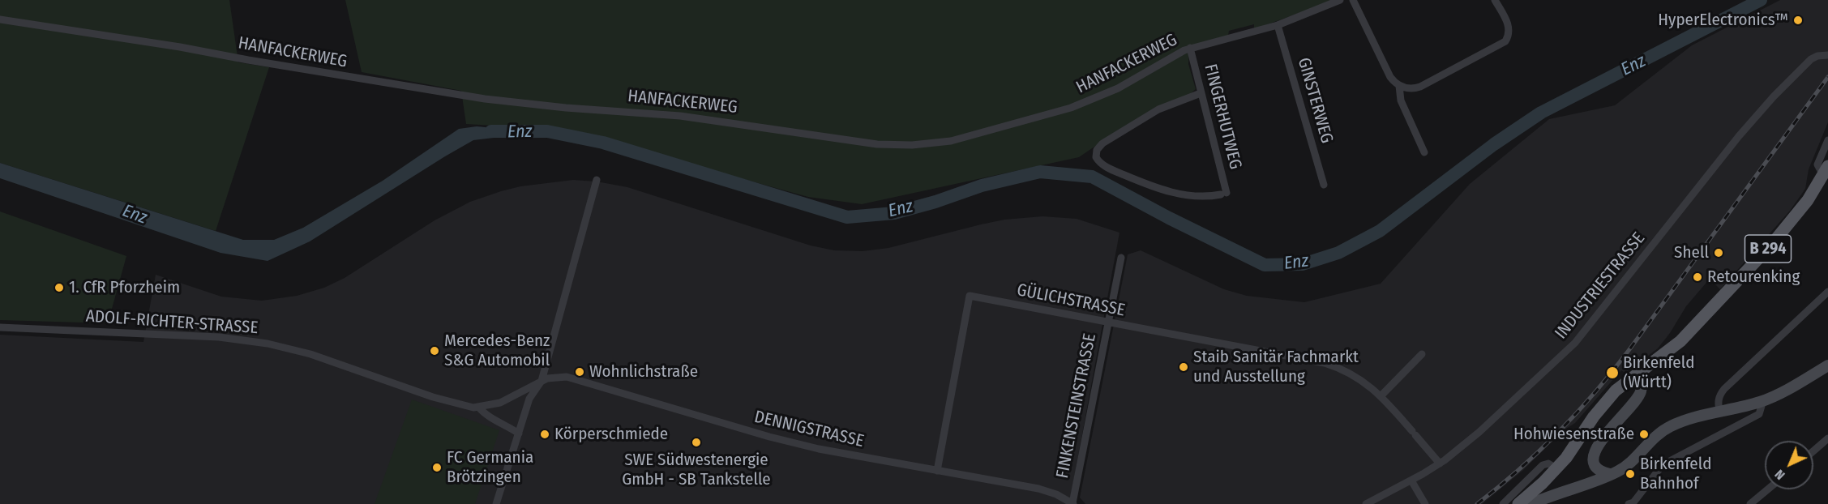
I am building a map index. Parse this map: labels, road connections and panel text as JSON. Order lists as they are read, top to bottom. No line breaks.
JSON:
{"streets":{"main road":["B 294"],"street":["HANFACKERWEG","GINSTERWEG","FINGERHUTWEG","INDUSTRIESTRASSE","GÜLICHSTRASSE","ADOLF-RICHTER-STRASSE","FINKENSTEINSTRASSE","DENNIGSTRASSE"]},"crossings":[["HANFACKERWEG","GINSTERWEG"],["HANFACKERWEG","FINGERHUTWEG"],["INDUSTRIESTRASSE","GÜLICHSTRASSE"],["GÜLICHSTRASSE","FINKENSTEINSTRASSE"],["GÜLICHSTRASSE","DENNIGSTRASSE"],["ADOLF-RICHTER-STRASSE","DENNIGSTRASSE"],["FINKENSTEINSTRASSE","DENNIGSTRASSE"]],"water":["Enz"],"places":["HyperElectronics™","Shell","Retourenking","1. CfR Pforzheim","Mercedes-Benz S&G Automobil","Staib Sanitär Fachmarkt und Ausstellung","Wohnlichstraße","Birkenfeld (Württ)","Körperschmiede","Hohwiesenstraße","SWE Südwestenergie GmbH - SB Tankstelle","FC Germania Brötzingen","Birkenfeld Bahnhof"],"north":"bottom left"}
